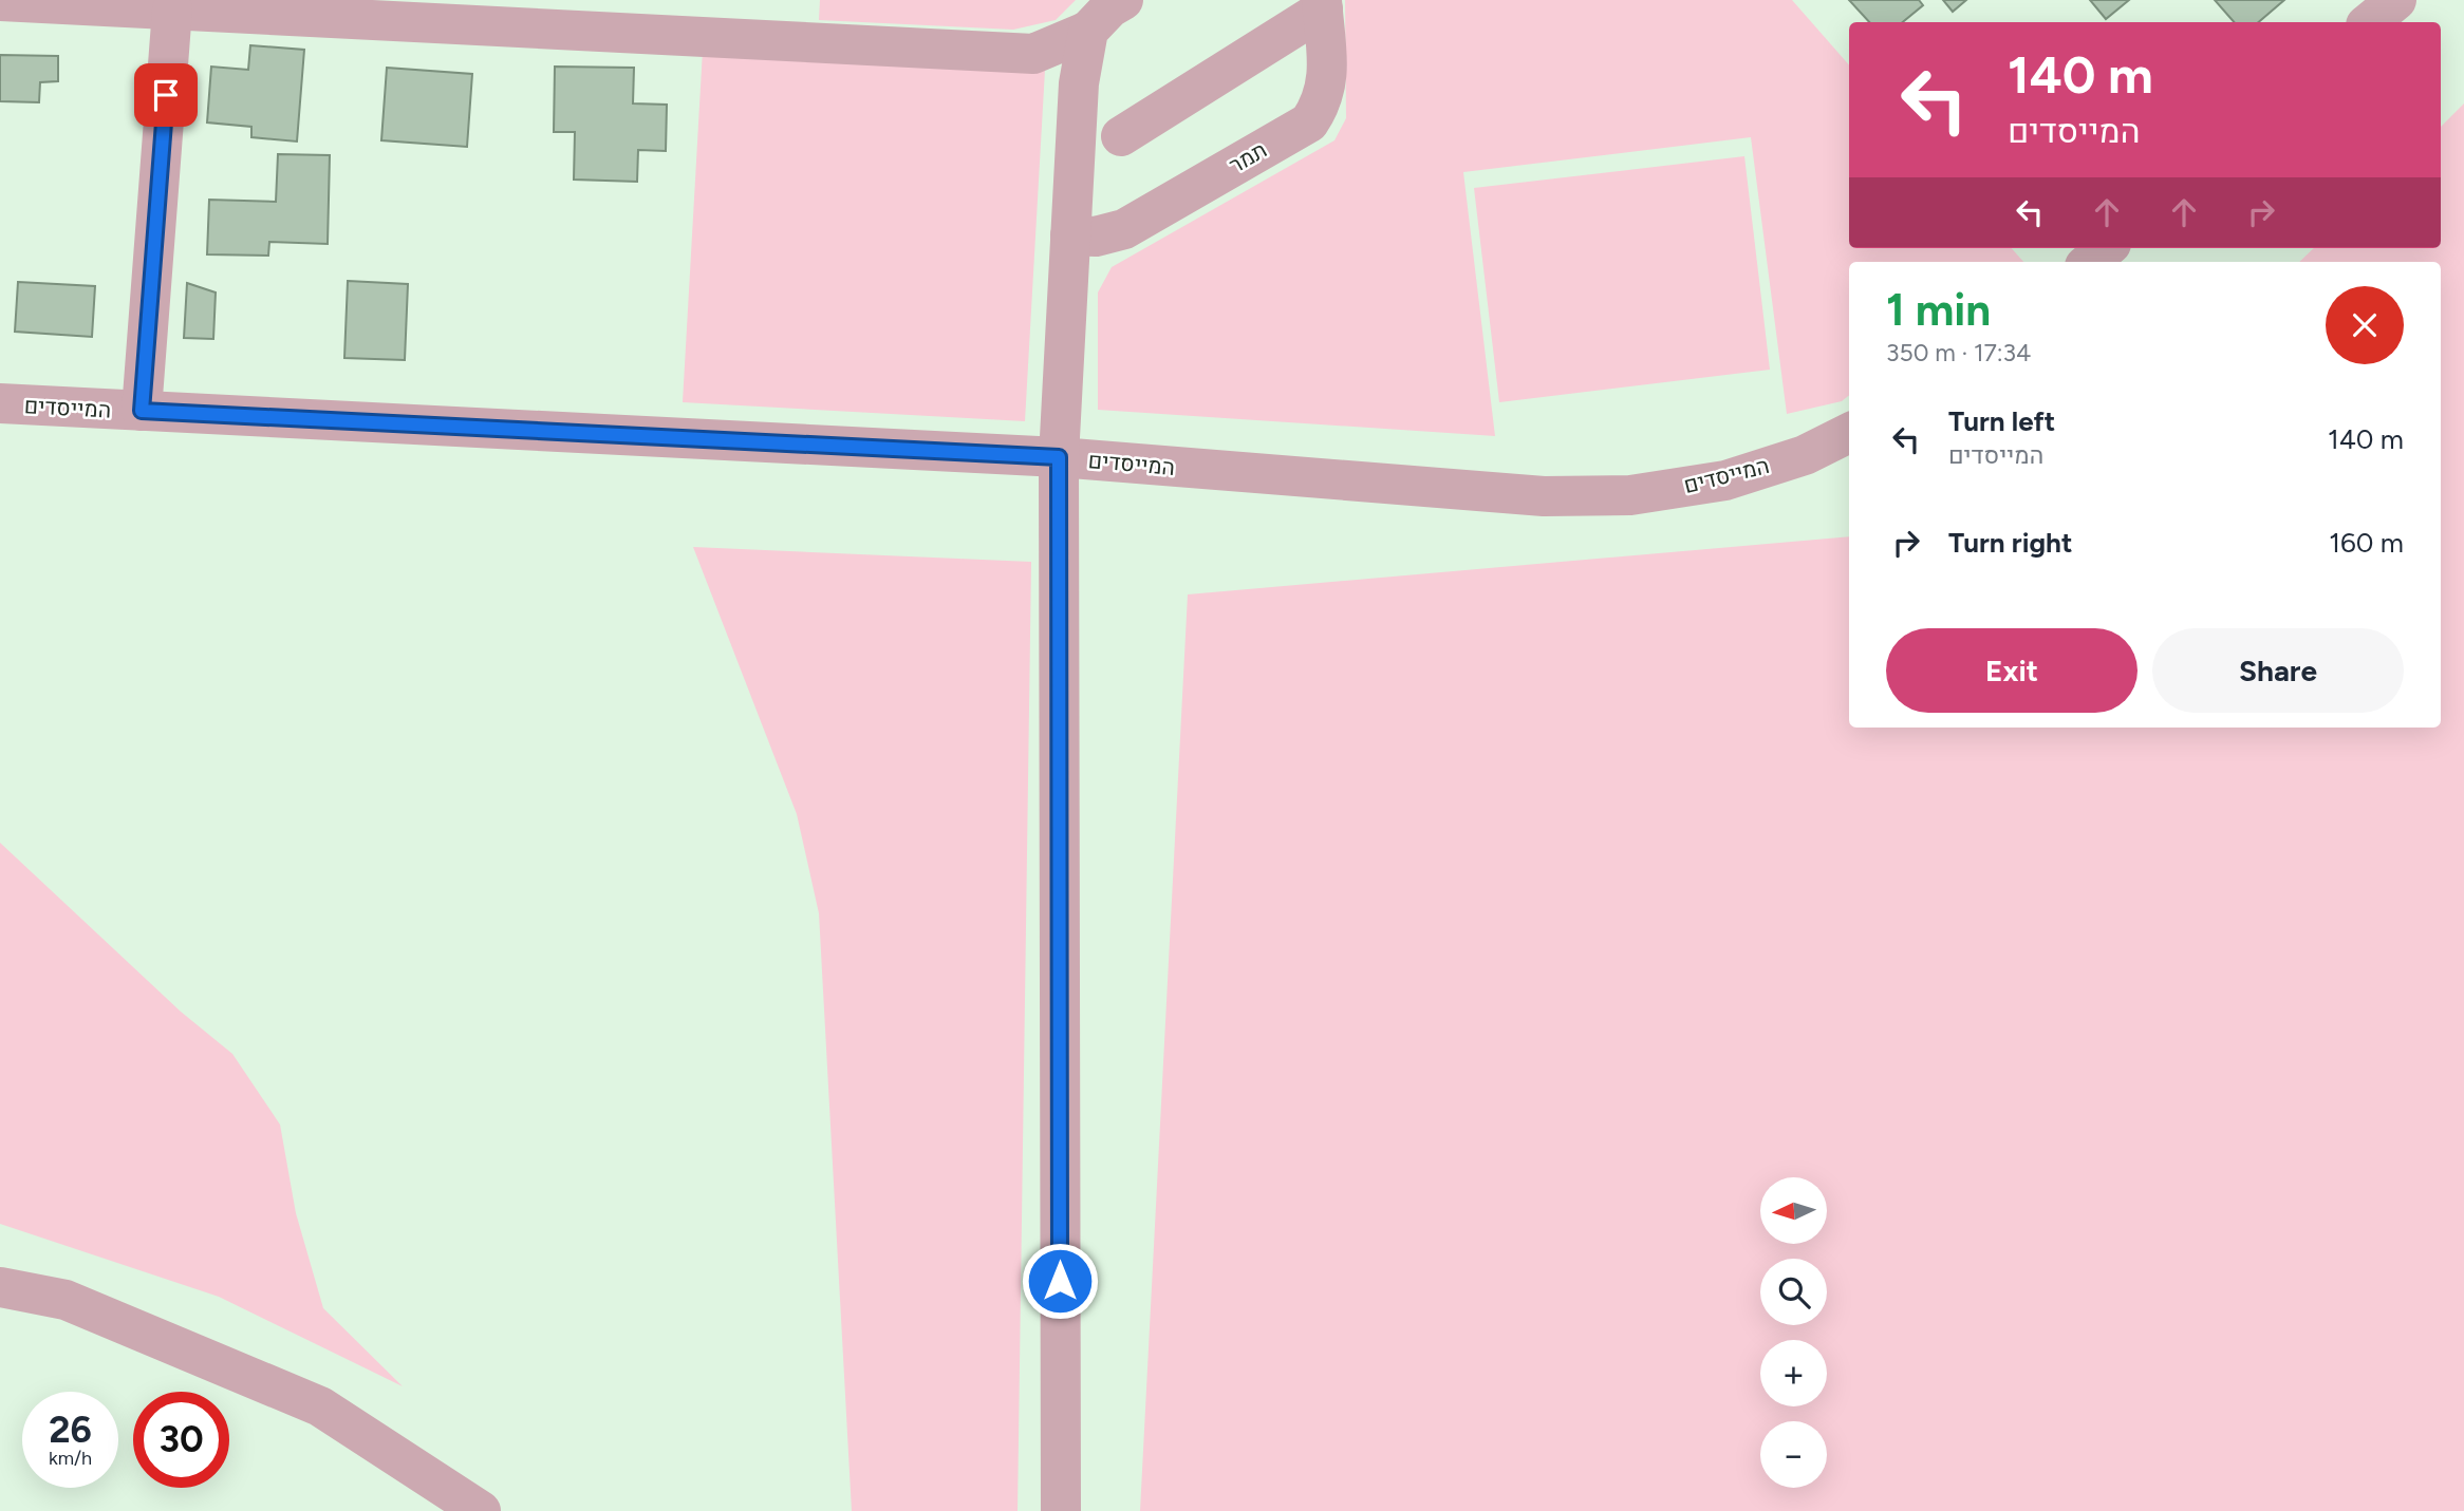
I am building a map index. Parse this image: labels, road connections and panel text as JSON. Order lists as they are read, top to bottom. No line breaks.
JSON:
{"streets":{"street":["תמר","המייסדים"]},"north":"left","page":{"turn":["140 m","המייסדים"],"heading":["1 min","350 m · 17:34"],"list":[{"name":"Turn left","note":"המייסדים","value":"140 m"},{"name":"Turn right","value":"160 m"}],"buttons":["Exit","Share"],"map_buttons":["+","−"],"speed":"26 km/h","limit":"30"}}
